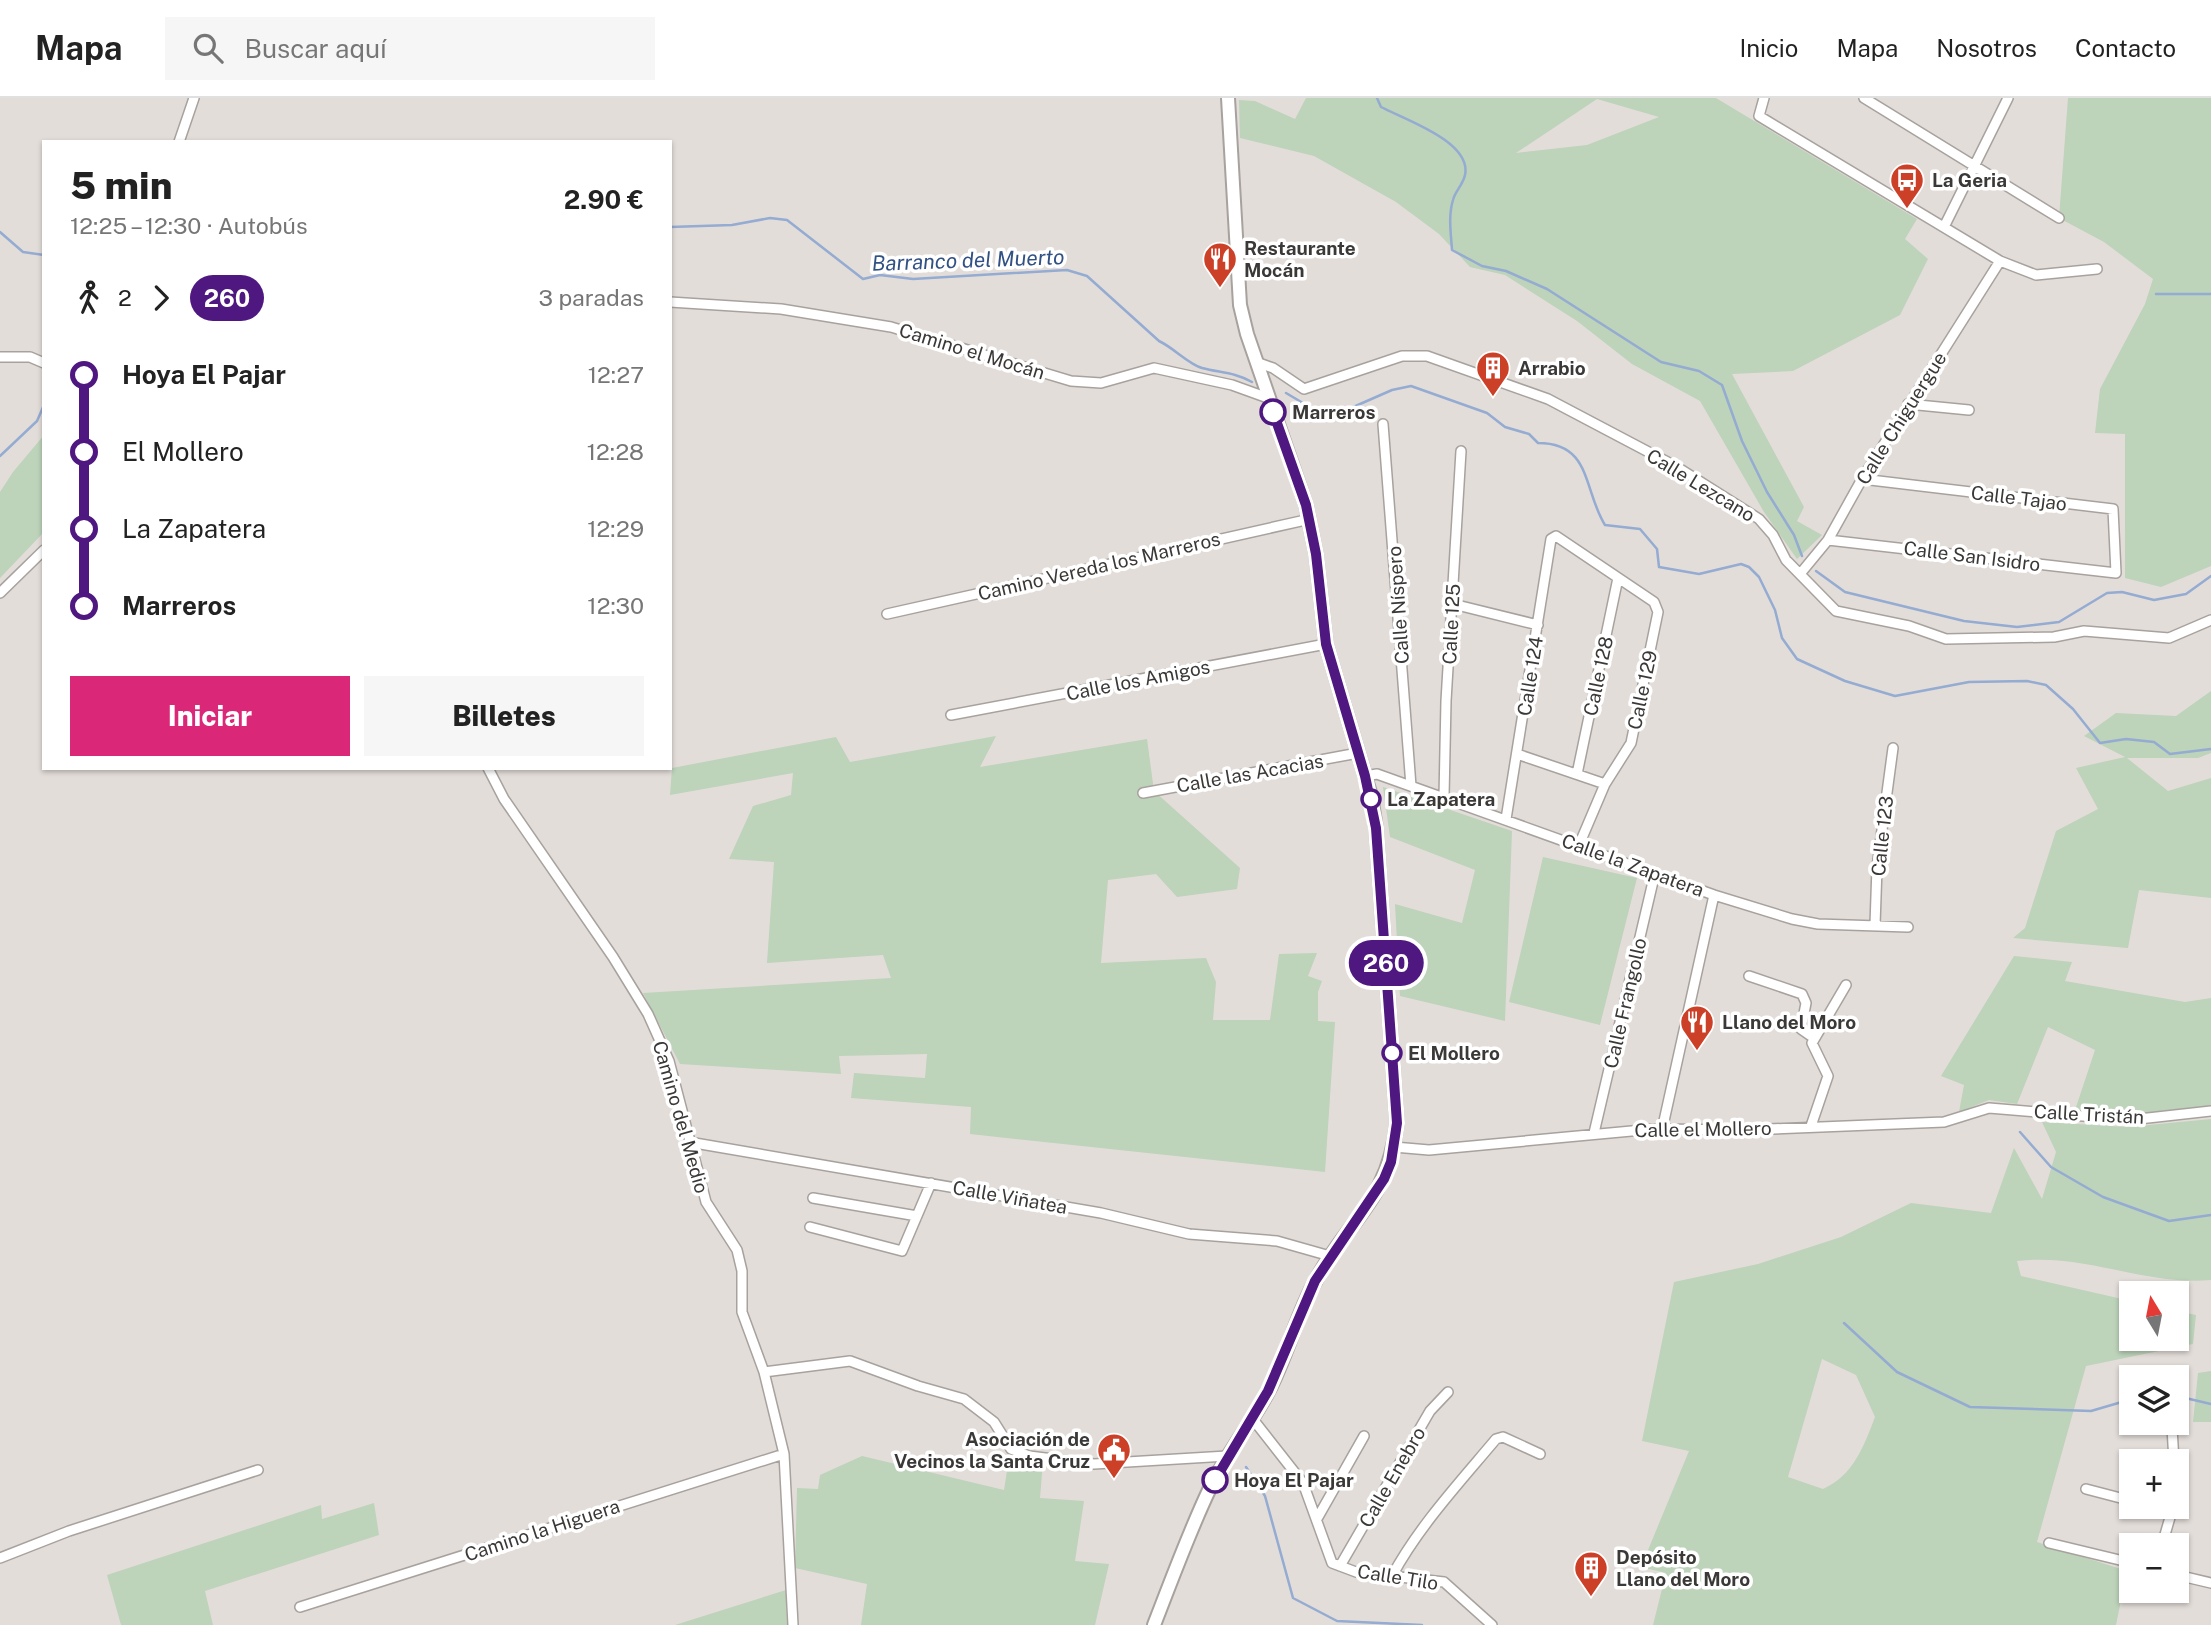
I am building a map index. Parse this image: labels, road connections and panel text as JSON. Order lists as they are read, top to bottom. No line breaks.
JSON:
{"streets":{"street":["Camino el Mocán","Calle Chiguergue","Calle Lezcano","Calle Tajao","Calle San Isidro","Camino Vereda los Marreros","Calle Níspero","Calle 125","Calle 124","Calle 128","Calle los Amigos","Calle 129","Calle las Acacias","Calle 123","Calle la Zapatera","Calle Frangollo","Calle Tristán","Camino del Medio","Calle el Mollero","Calle Viñatea","Calle Enebro","Camino la Higuera","Calle Tilo"]},"crossings":[["Calle Chiguergue","Calle Lezcano"],["Calle Chiguergue","Calle Tajao"],["Calle Chiguergue","Calle San Isidro"],["Calle Tajao","Calle San Isidro"],["Calle Níspero","Calle la Zapatera"],["Calle 125","Calle la Zapatera"],["Calle 124","Calle 128"],["Calle 124","Calle 129"],["Calle 124","Calle la Zapatera"],["Calle 128","Calle 129"],["Calle 129","Calle la Zapatera"],["Calle 123","Calle la Zapatera"],["Calle la Zapatera","Calle Frangollo"],["Calle Frangollo","Calle el Mollero"],["Calle Tristán","Calle el Mollero"],["Camino del Medio","Calle Viñatea"],["Camino del Medio","Camino la Higuera"],["Calle Enebro","Calle Tilo"]],"water":["Barranco del Muerto"],"places":{"bus stop":["La Geria"],"restaurant":["Restaurante Mocán","Llano del Moro"],"building":["Arrabio","Depósito Llano del Moro"],"other":["Marreros","La Zapatera","El Mollero","Hoya El Pajar"],"public building":["Asociación de Vecinos la Santa Cruz"]},"lines":["bus line 260"],"north":"top","page":{"header":"Mapa","search":"Buscar aquí","nav":["Inicio","Mapa","Nosotros","Contacto"],"on_map":"260","heading":["5 min","12:25 – 12:30 · Autobús","2.90 €"],"legs":["2","260","3 paradas"],"list":[{"name":"Hoya El Pajar","value":"12:27"},{"name":"El Mollero","value":"12:28"},{"name":"La Zapatera","value":"12:29"},{"name":"Marreros","value":"12:30"}],"buttons":["Iniciar","Billetes"],"map_buttons":["+","−"]}}
